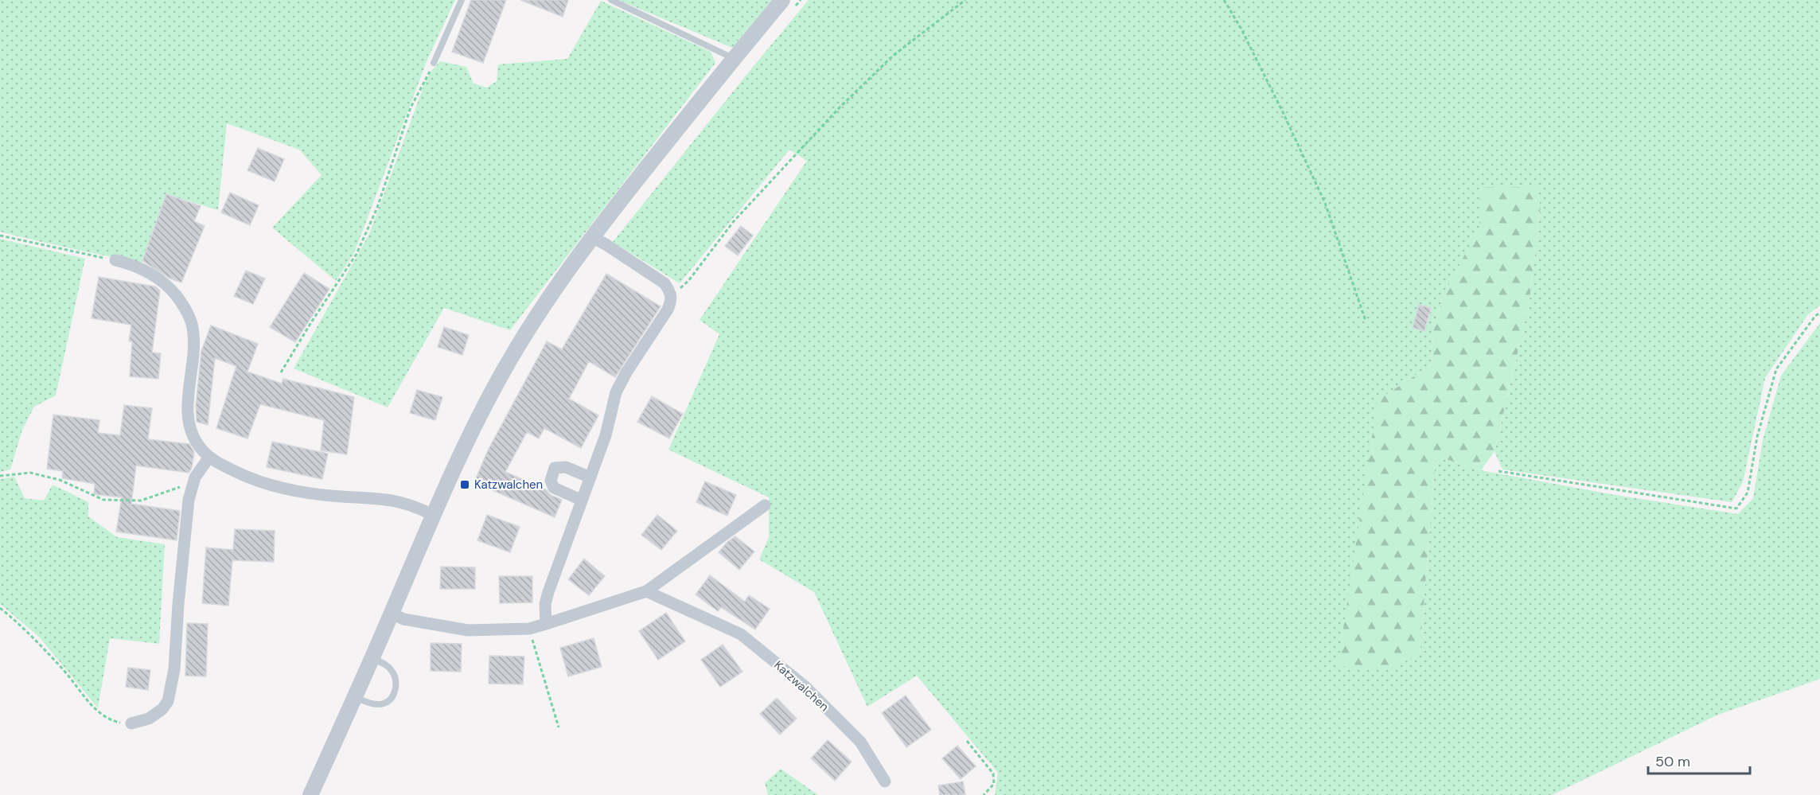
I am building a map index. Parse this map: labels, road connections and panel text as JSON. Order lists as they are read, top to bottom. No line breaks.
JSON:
{"streets":{"street":["Katzwalchen"]},"places":{"transit":["Katzwalchen"]},"scale_bar":"50 m"}
